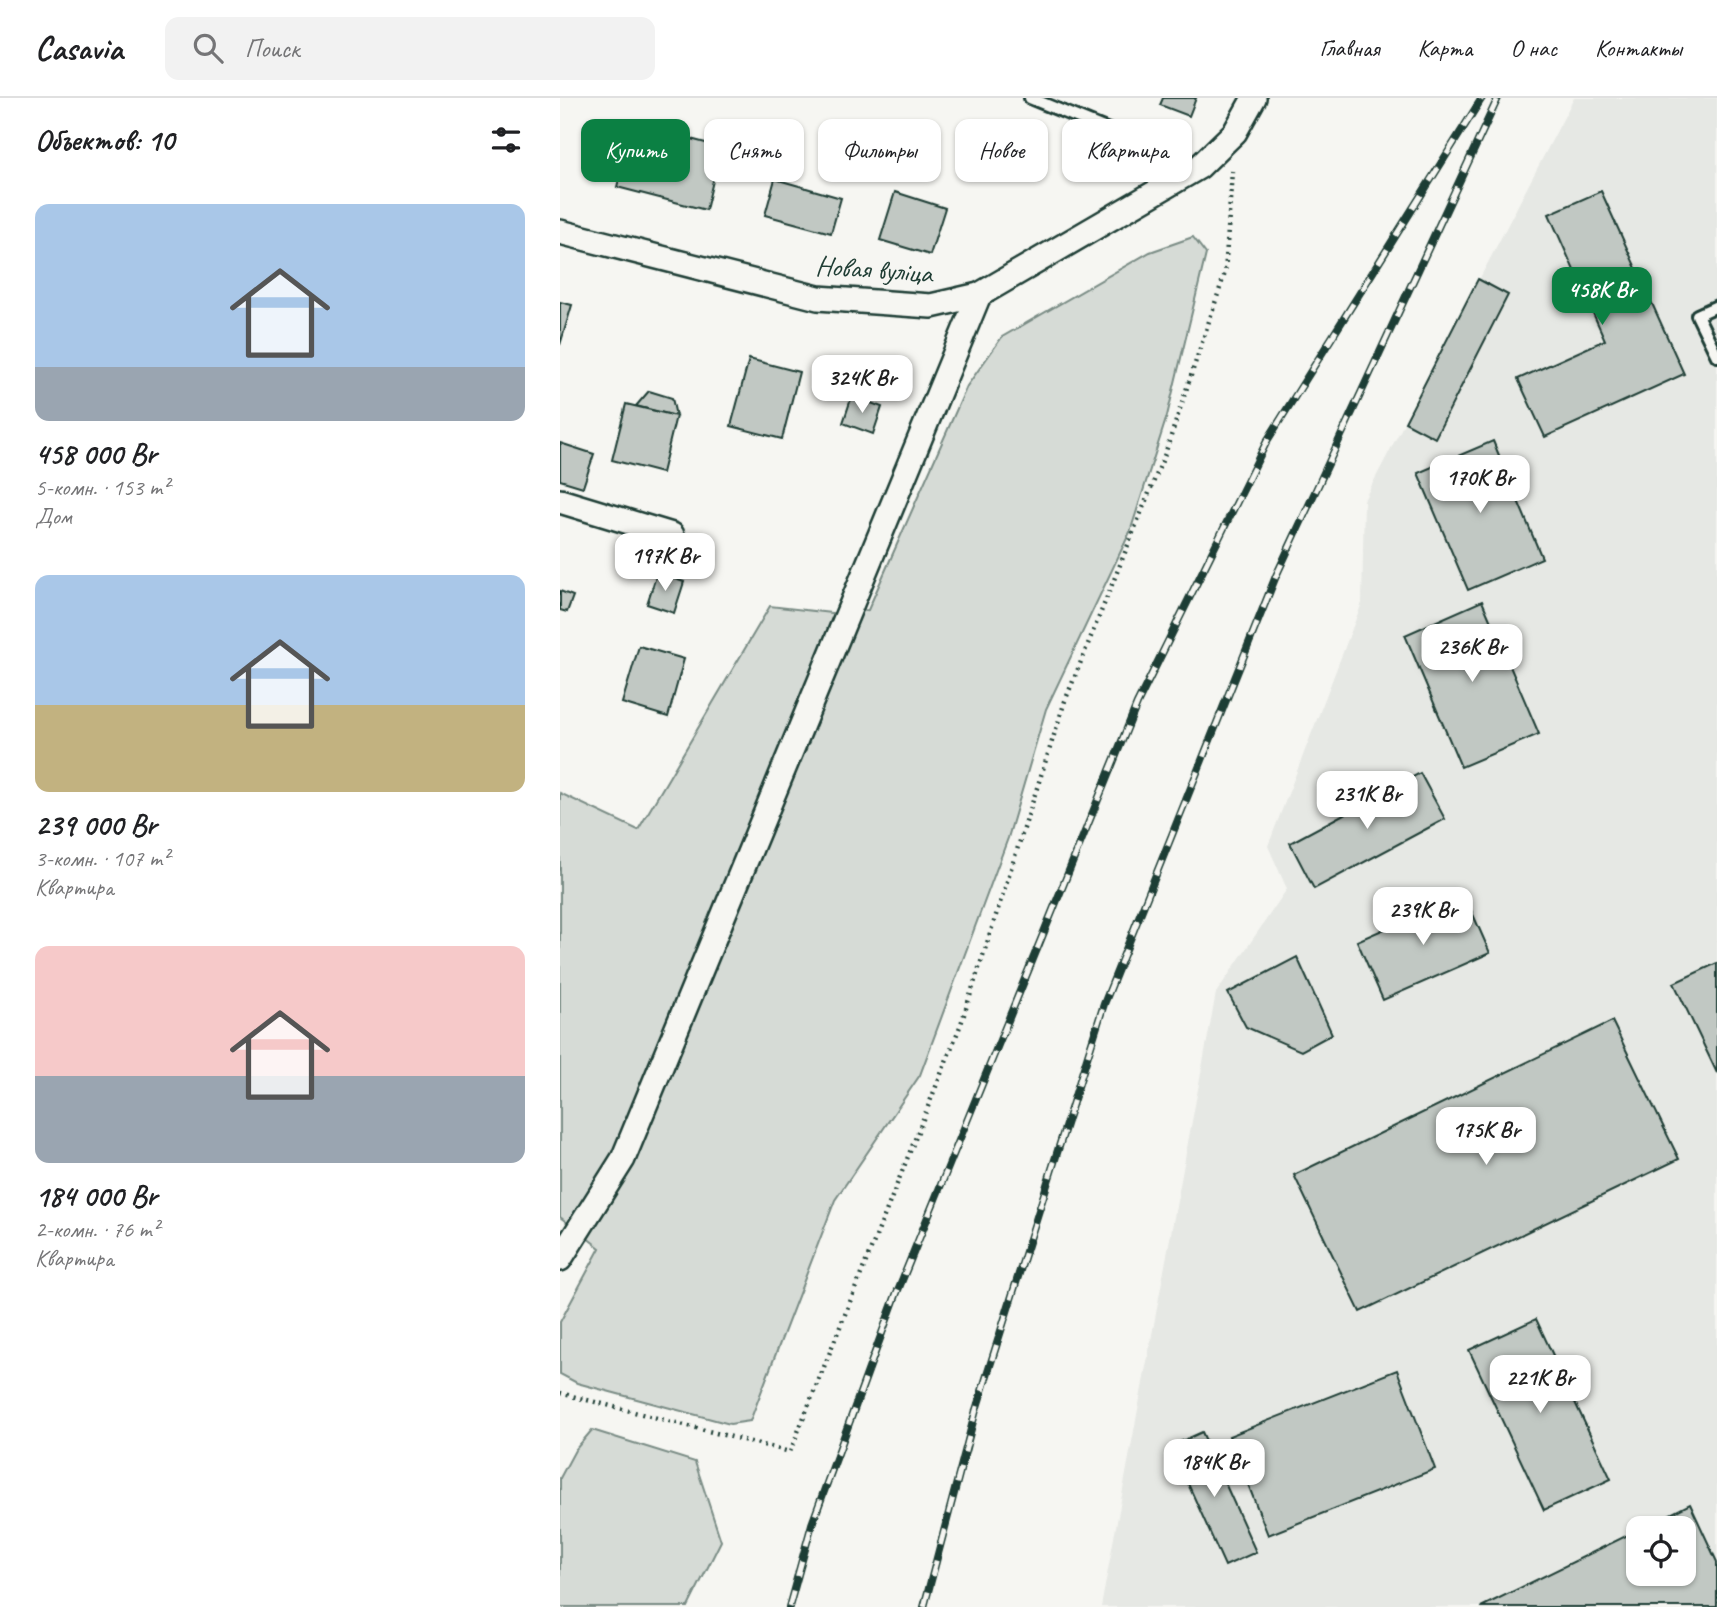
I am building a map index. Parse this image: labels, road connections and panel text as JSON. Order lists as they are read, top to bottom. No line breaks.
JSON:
{"streets":{"street":["Новая вуліца"]},"page":{"header":"Casavia","search":"Поиск","nav":["Главная","Карта","О нас","Контакты"],"heading":"Объектов: 10","chip":["Купить","Снять","Фильтры","Новое","Квартира"],"list":[{"name":"458 000 Br","note":"5-комн. · 153 m² · Дом"},{"name":"239 000 Br","note":"3-комн. · 107 m² · Квартира"},{"name":"184 000 Br","note":"2-комн. · 76 m² · Квартира"}],"price":["458K Br","324K Br","170K Br","197K Br","236K Br","231K Br","239K Br","175K Br","221K Br","184K Br"]}}
